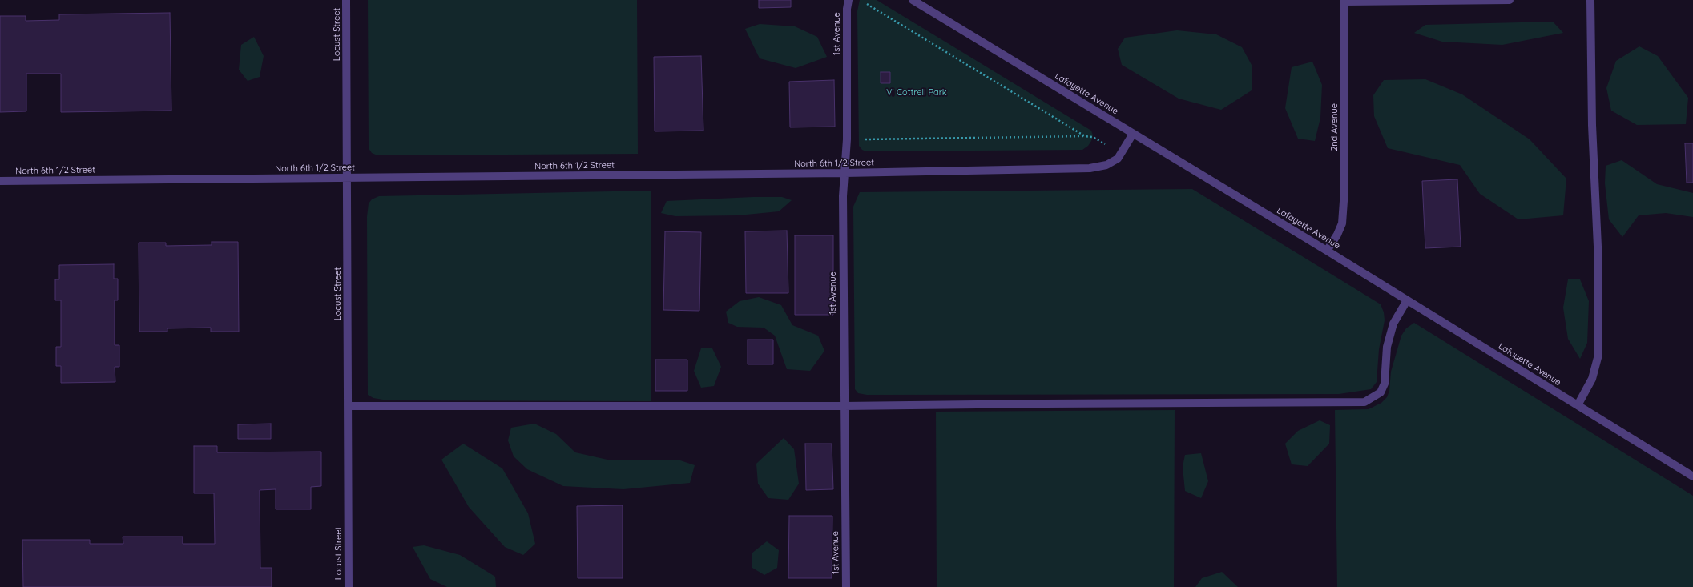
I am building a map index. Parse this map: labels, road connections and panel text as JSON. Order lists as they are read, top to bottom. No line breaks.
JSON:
{"streets":{"street":["1st Avenue","Locust Street","Lafayette Avenue","2nd Avenue","North 6th 1/2 Street"]},"crossings":[["1st Avenue","North 6th 1/2 Street"],["Locust Street","North 6th 1/2 Street"],["Lafayette Avenue","2nd Avenue"],["Lafayette Avenue","North 6th 1/2 Street"]],"parks":["Vi Cottrell Park"]}
